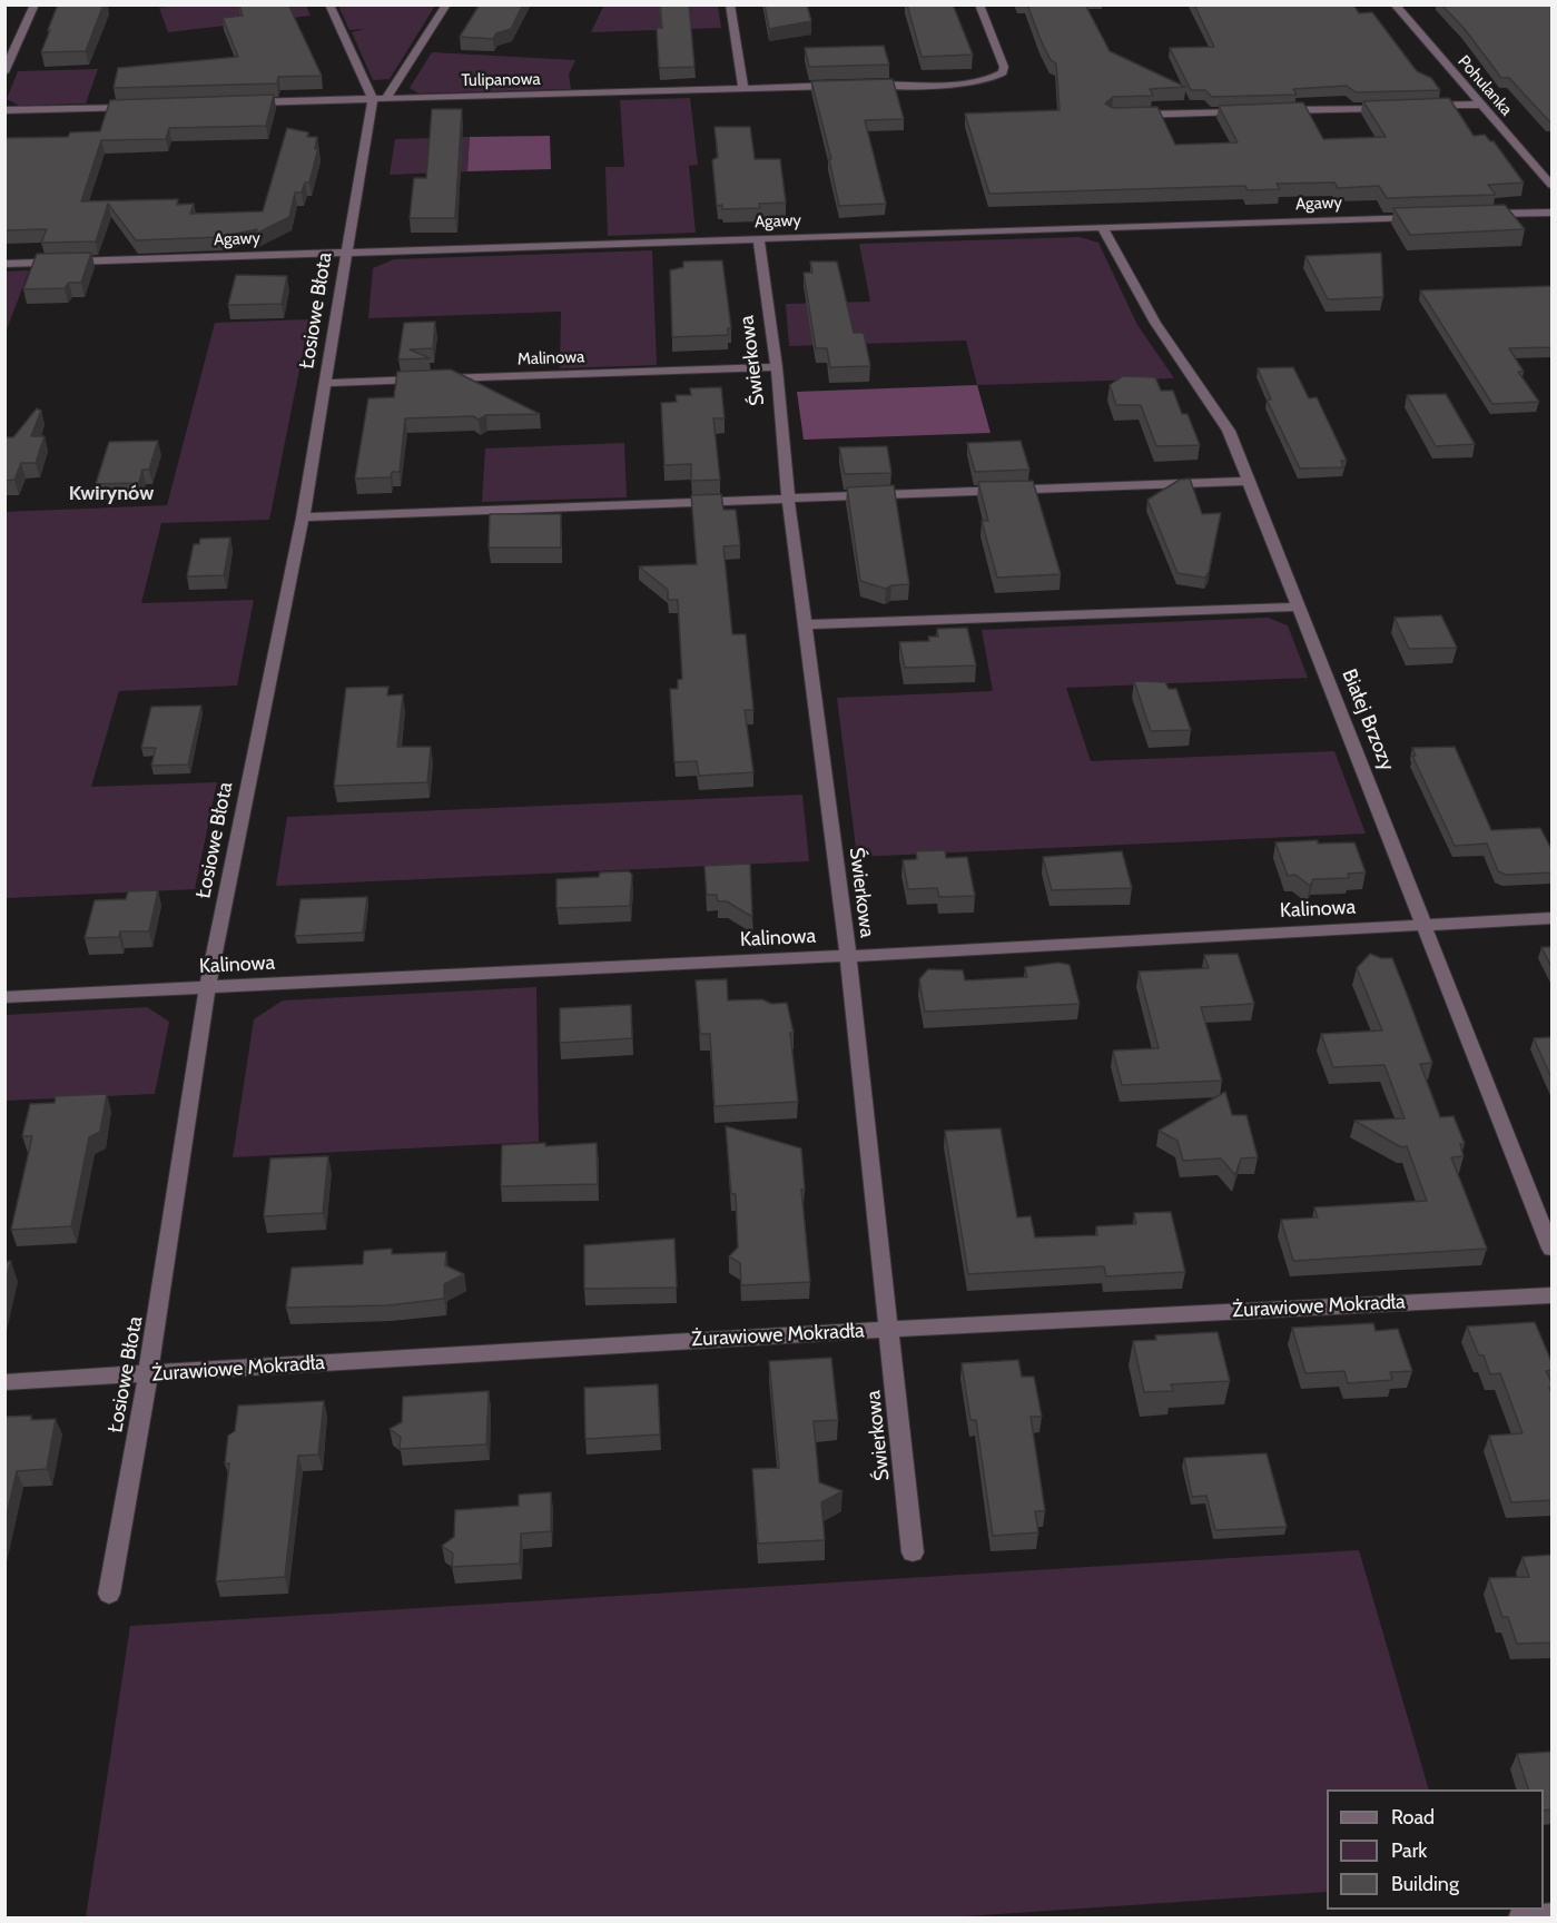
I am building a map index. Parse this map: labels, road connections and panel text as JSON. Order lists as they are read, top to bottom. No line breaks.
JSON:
{"streets":{"street":["Tulipanowa","Pohulanka","Agawy","Łosiowe Błota","Malinowa","Świerkowa","Białej Brzozy","Kalinowa","Żurawiowe Mokradła"]},"crossings":[["Tulipanowa","Łosiowe Błota"],["Agawy","Łosiowe Błota"],["Agawy","Świerkowa"],["Agawy","Białej Brzozy"],["Łosiowe Błota","Malinowa"],["Łosiowe Błota","Kalinowa"],["Łosiowe Błota","Żurawiowe Mokradła"],["Malinowa","Świerkowa"],["Świerkowa","Kalinowa"],["Świerkowa","Żurawiowe Mokradła"],["Białej Brzozy","Kalinowa"]],"districts":["Kwirynów"],"legend":["Road","Park","Building"]}
